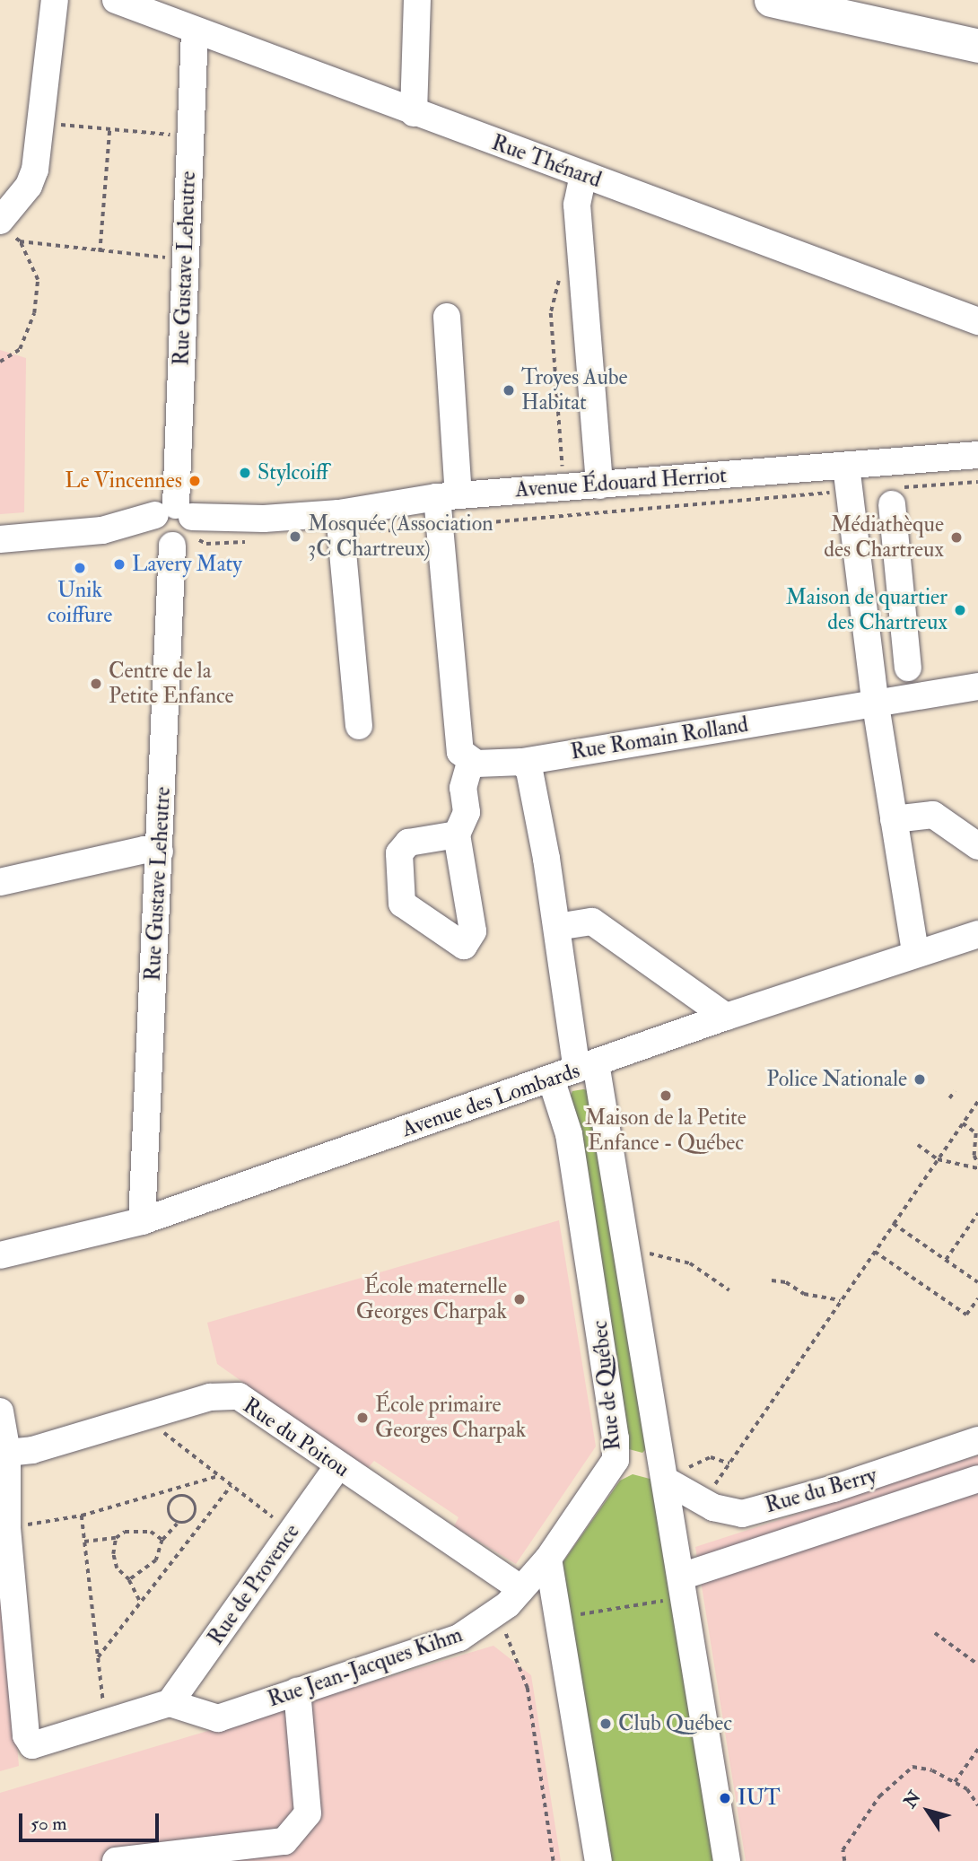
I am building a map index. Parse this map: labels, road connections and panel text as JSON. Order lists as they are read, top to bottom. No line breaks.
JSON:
{"streets":{"street":["Rue Thénard","Rue Gustave Leheutre","Avenue Édouard Herriot","Rue Romain Rolland","Avenue des Lombards","Rue de Québec","Rue du Poitou","Rue du Berry","Rue de Provence","Rue Jean-Jacques Kihm"]},"crossings":[["Rue Thénard","Rue Gustave Leheutre"],["Rue Gustave Leheutre","Avenue Édouard Herriot"],["Rue Gustave Leheutre","Avenue des Lombards"],["Rue Romain Rolland","Rue de Québec"],["Avenue des Lombards","Rue de Québec"],["Rue de Québec","Rue du Berry"],["Rue de Québec","Rue Jean-Jacques Kihm"],["Rue du Poitou","Rue de Provence"],["Rue du Poitou","Rue Jean-Jacques Kihm"],["Rue de Provence","Rue Jean-Jacques Kihm"]],"places":["Troyes Aube Habitat","Stylcoiff","Le Vincennes","Mosquée (Association 3C Chartreux)","Médiathèque des Chartreux","Lavery Maty","Unik coiffure","Maison de quartier des Chartreux","Centre de la Petite Enfance","Police Nationale","Maison de la Petite Enfance - Québec","École maternelle Georges Charpak","École primaire Georges Charpak","Club Québec","IUT"],"scale_bar":"50 m","north":"top left"}
